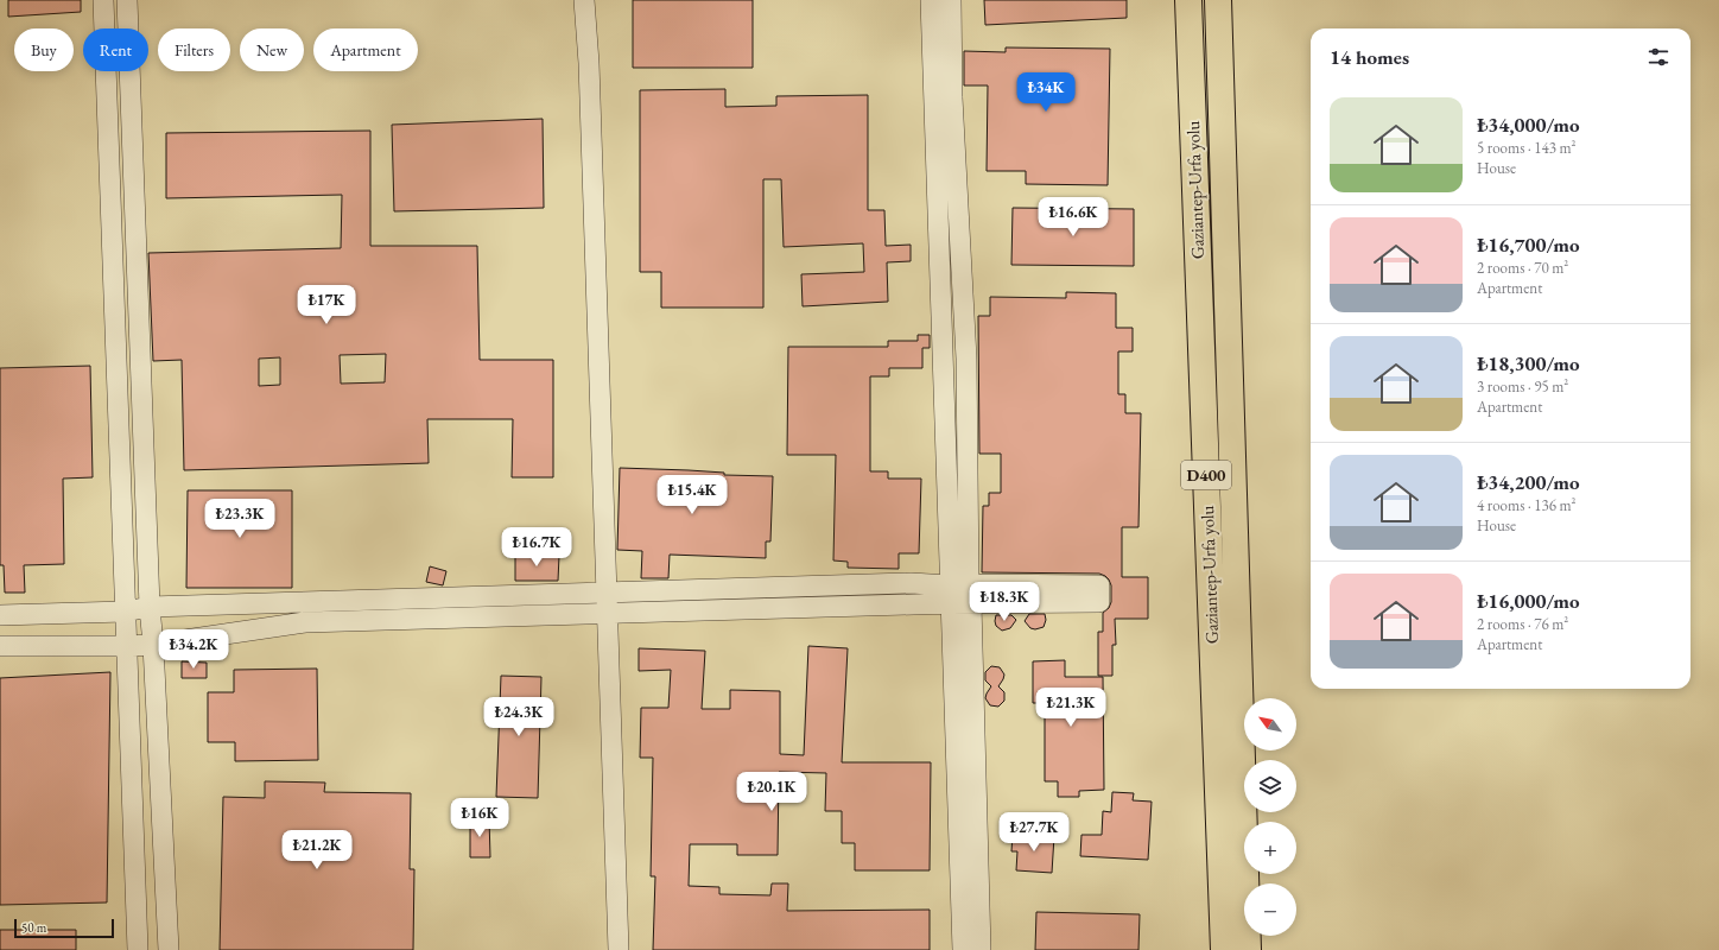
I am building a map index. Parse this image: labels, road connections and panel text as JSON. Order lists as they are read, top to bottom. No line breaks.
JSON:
{"streets":{"highway":["Gaziantep-Urfa yolu","D400"]},"scale_bar":"50 m","north":"top left","page":{"chip":["Buy","Rent","Filters","New","Apartment"],"heading":"14 homes","price":["₺34K","₺16.6K","₺17K","₺15.4K","₺23.3K","₺16.7K","₺18.3K","₺34.2K","₺21.3K","₺24.3K","₺20.1K","₺16K","₺27.7K","₺21.2K"],"list":[{"name":"₺34,000/mo","note":"5 rooms · 143 m² · House"},{"name":"₺16,700/mo","note":"2 rooms · 70 m² · Apartment"},{"name":"₺18,300/mo","note":"3 rooms · 95 m² · Apartment"},{"name":"₺34,200/mo","note":"4 rooms · 136 m² · House"},{"name":"₺16,000/mo","note":"2 rooms · 76 m² · Apartment"}],"map_buttons":["+","−"],"scale":"50 m"}}
